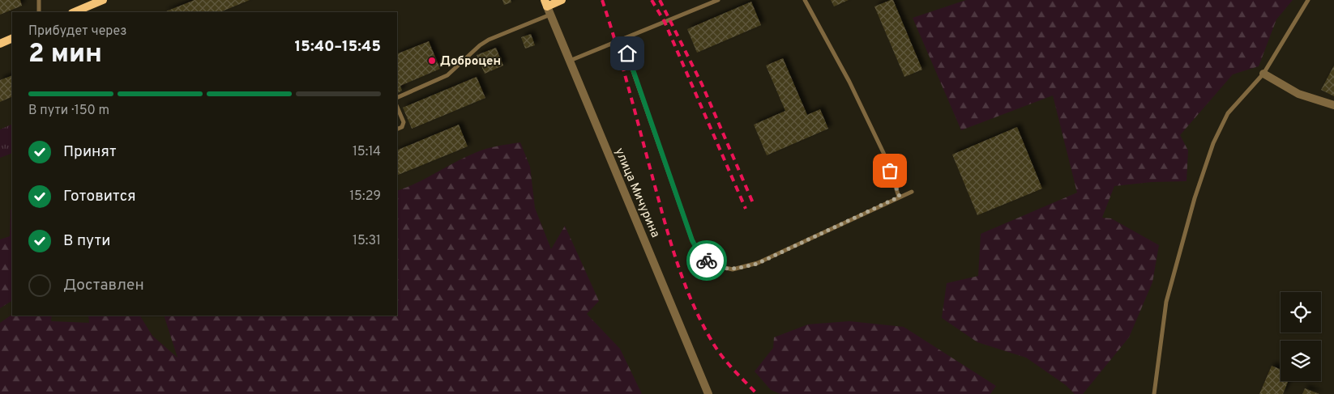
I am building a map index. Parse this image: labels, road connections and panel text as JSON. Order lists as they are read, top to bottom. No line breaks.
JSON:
{"streets":{"street":["улица Мичурина"]},"places":["Доброцен"],"page":{"heading":["2 мин","Прибудет через","15:40–15:45"],"bar":"В пути · 150 m","list":[["Принят","15:14"],["Готовится","15:29"],["В пути","15:31"],"Доставлен"]}}
